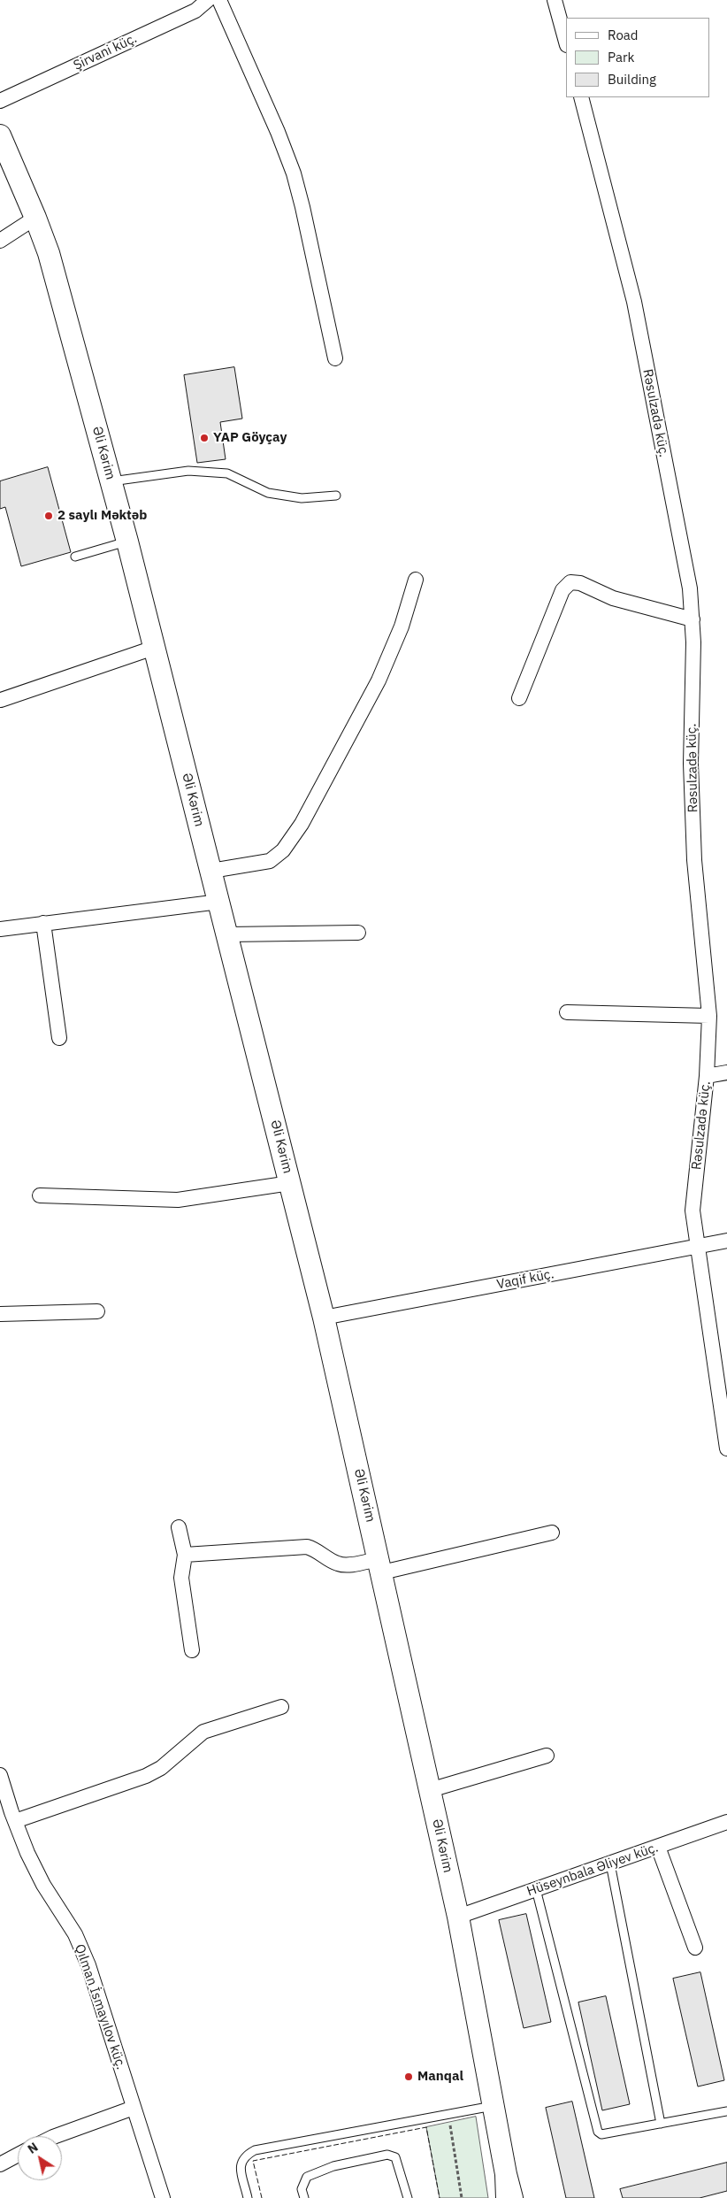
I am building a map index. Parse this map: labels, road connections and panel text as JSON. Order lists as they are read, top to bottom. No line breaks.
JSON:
{"streets":{"main road":["Əli Kərim"],"street":["Şirvani küç.","Rəsulzadə küç.","Vaqif küç.","Hüseynbala Əliyev küç.","Qılman İsmayılov küç."]},"crossings":[["Rəsulzadə küç.","Vaqif küç."],["Əli Kərim","Vaqif küç."],["Əli Kərim","Hüseynbala Əliyev küç."]],"places":["YAP Göyçay","2 saylı Məktəb","Manqal"],"legend":["Road","Park","Building"],"north":"top left"}
